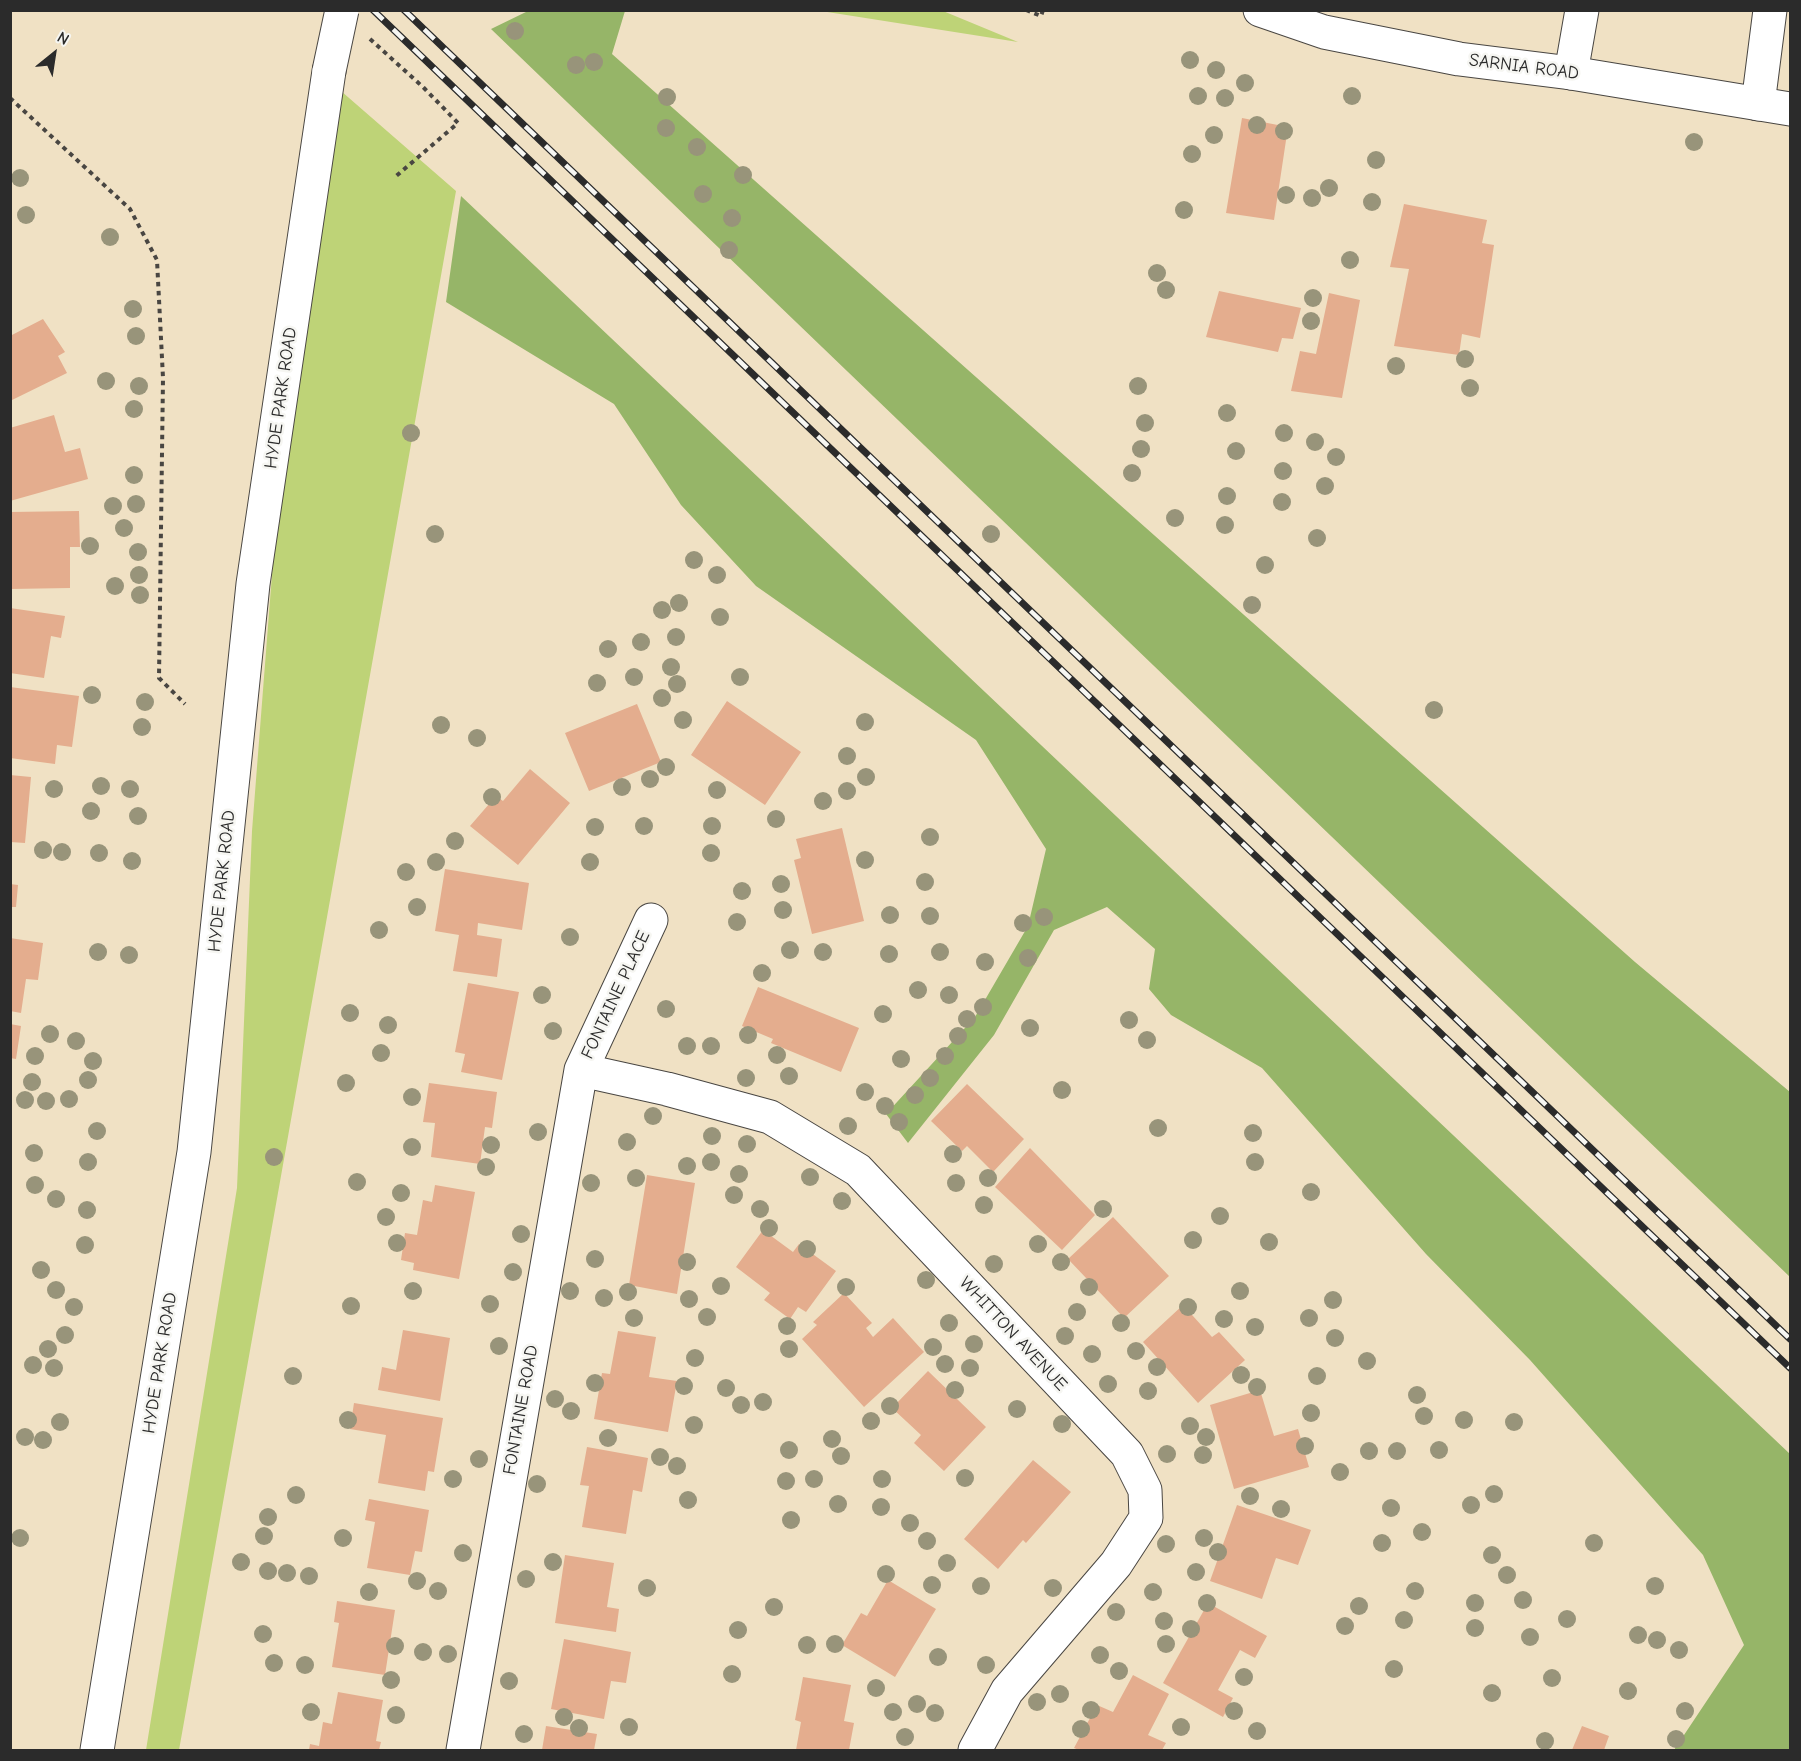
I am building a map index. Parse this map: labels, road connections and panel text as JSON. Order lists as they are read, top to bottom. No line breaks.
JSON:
{"streets":{"main road":["SARNIA ROAD","HYDE PARK ROAD","FONTAINE PLACE","WHITTON AVENUE","FONTAINE ROAD"]},"crossings":[["FONTAINE PLACE","WHITTON AVENUE"],["FONTAINE PLACE","FONTAINE ROAD"],["WHITTON AVENUE","FONTAINE ROAD"]],"north":"top right"}
